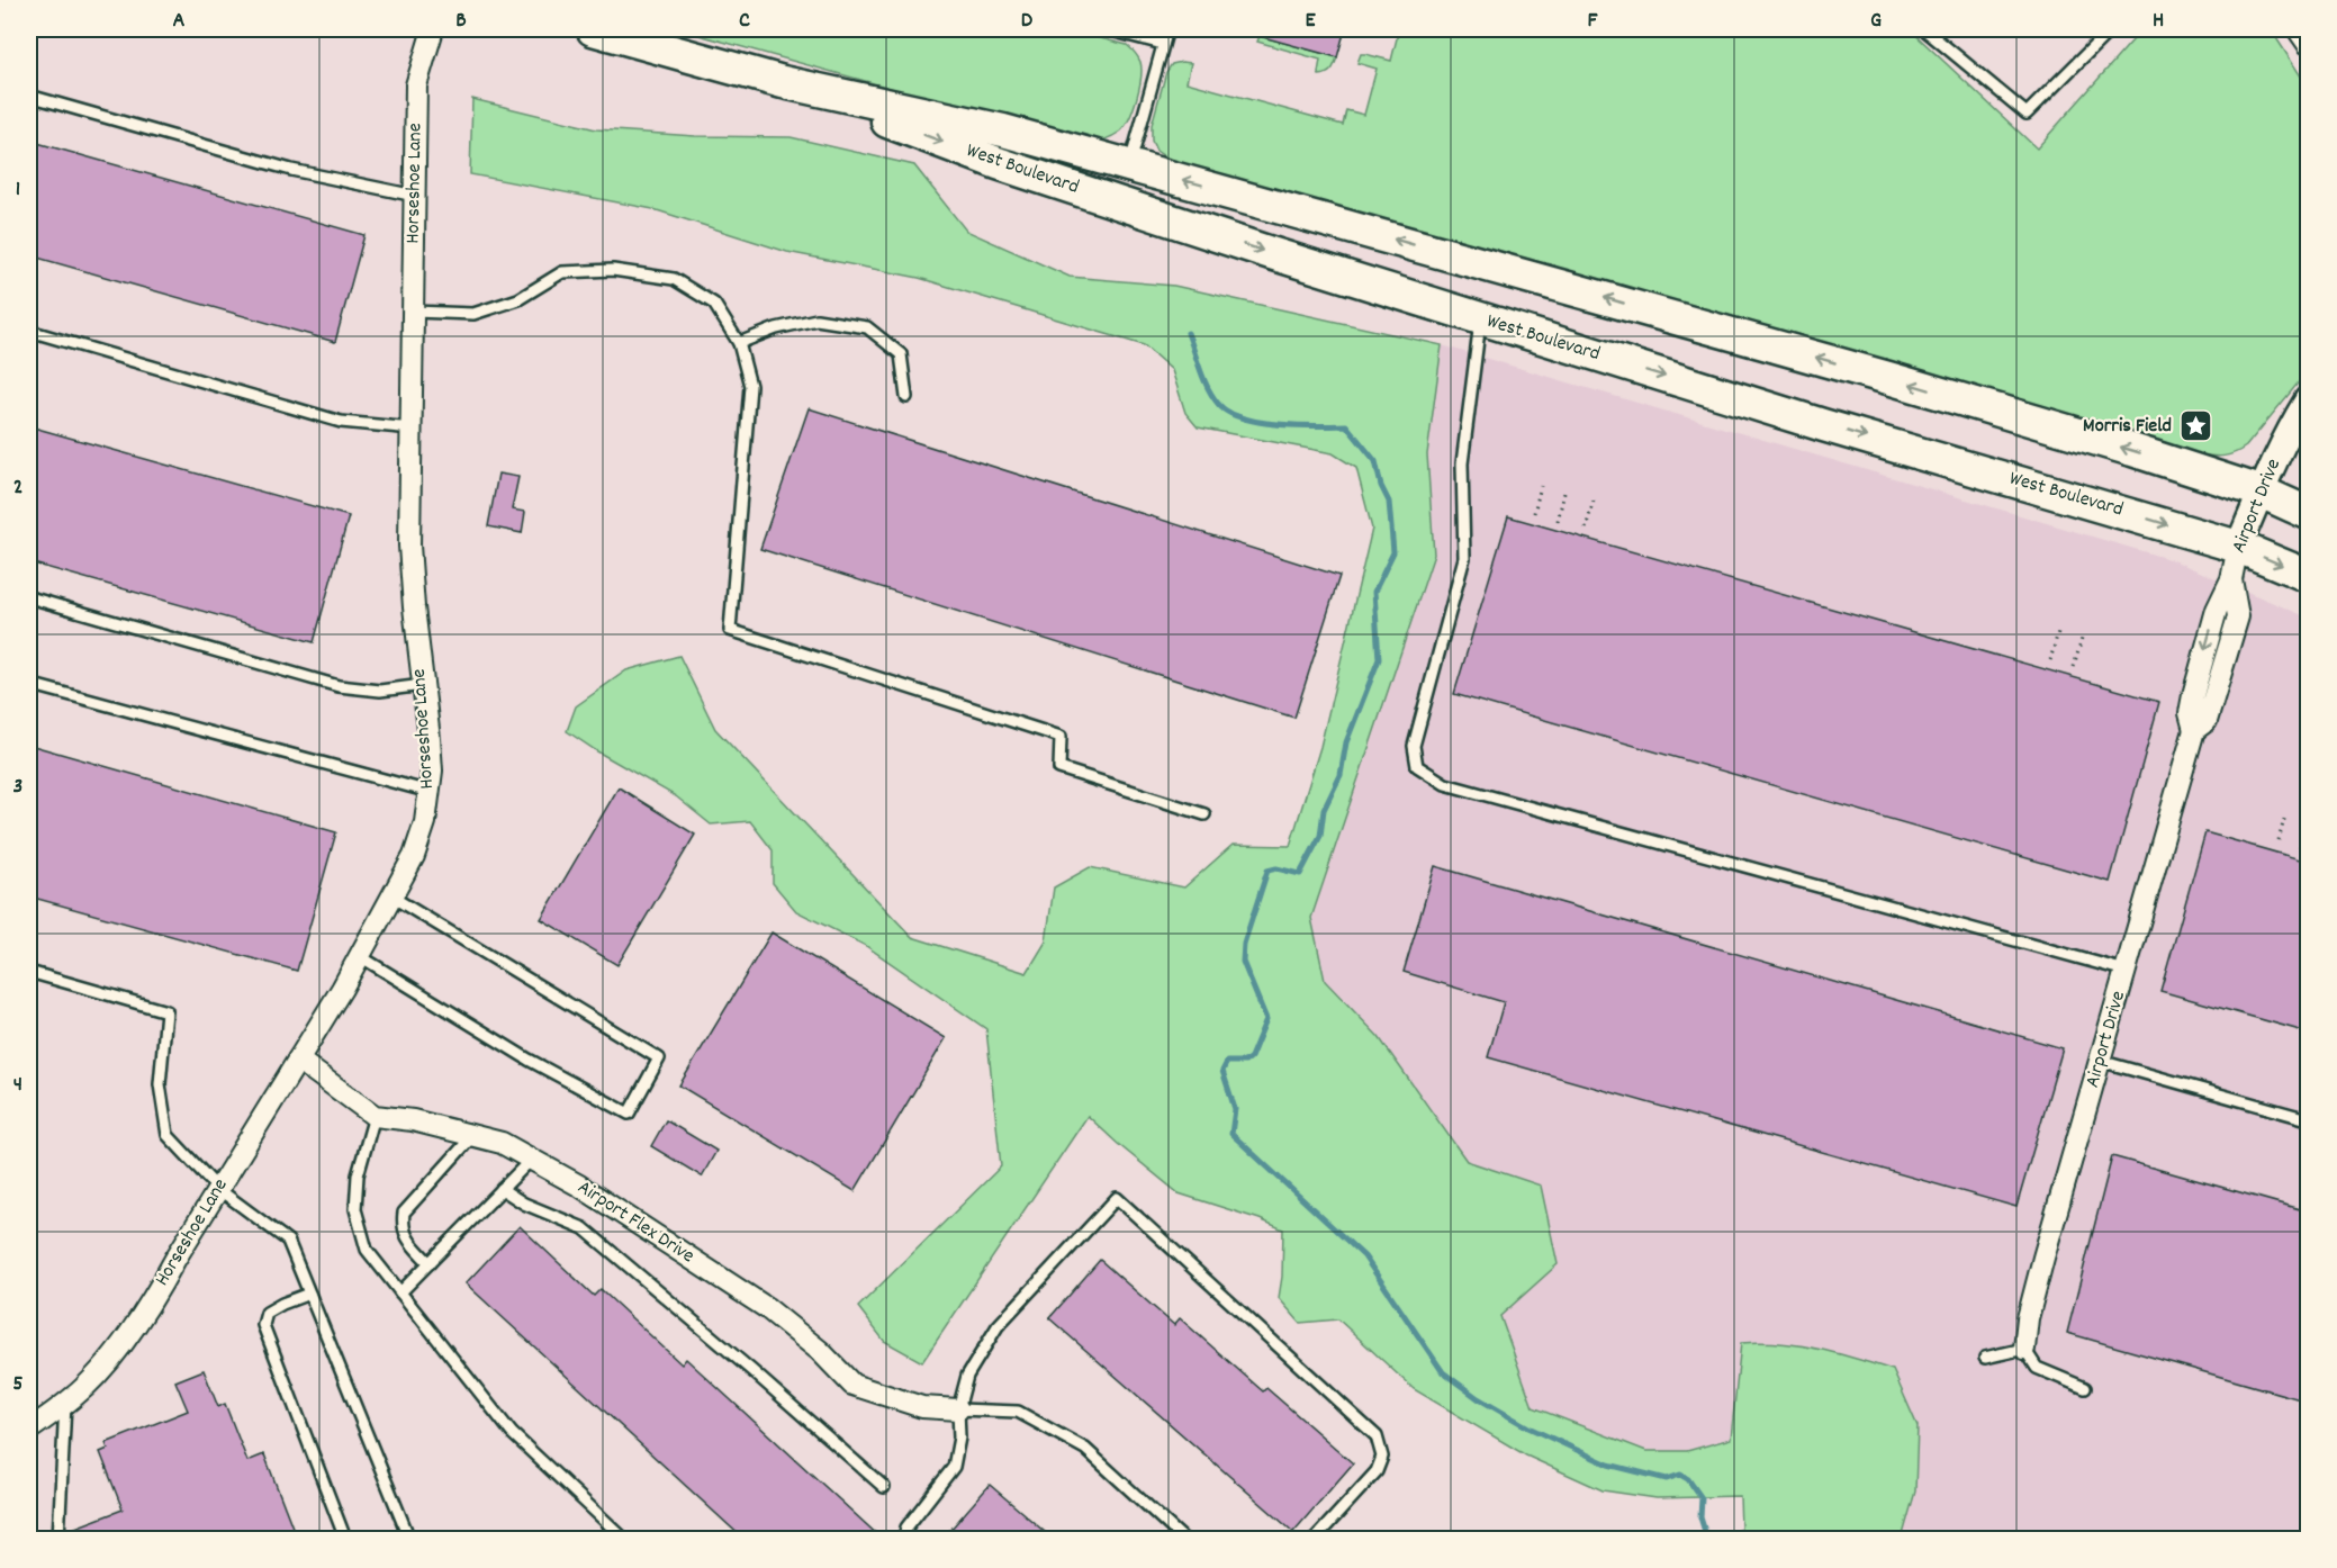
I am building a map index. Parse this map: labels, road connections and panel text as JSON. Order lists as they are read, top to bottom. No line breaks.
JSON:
{"streets":{"main road":["West Boulevard"],"street":["Horseshoe Lane","Airport Drive","Airport Flex Drive"]},"crossings":[["West Boulevard","Airport Drive"],["Horseshoe Lane","Airport Flex Drive"]],"places":{"place":["Morris Field"]},"grid":{"columns":["A","B","C","D","E","F","G","H"],"rows":["1","2","3","4","5"]}}
